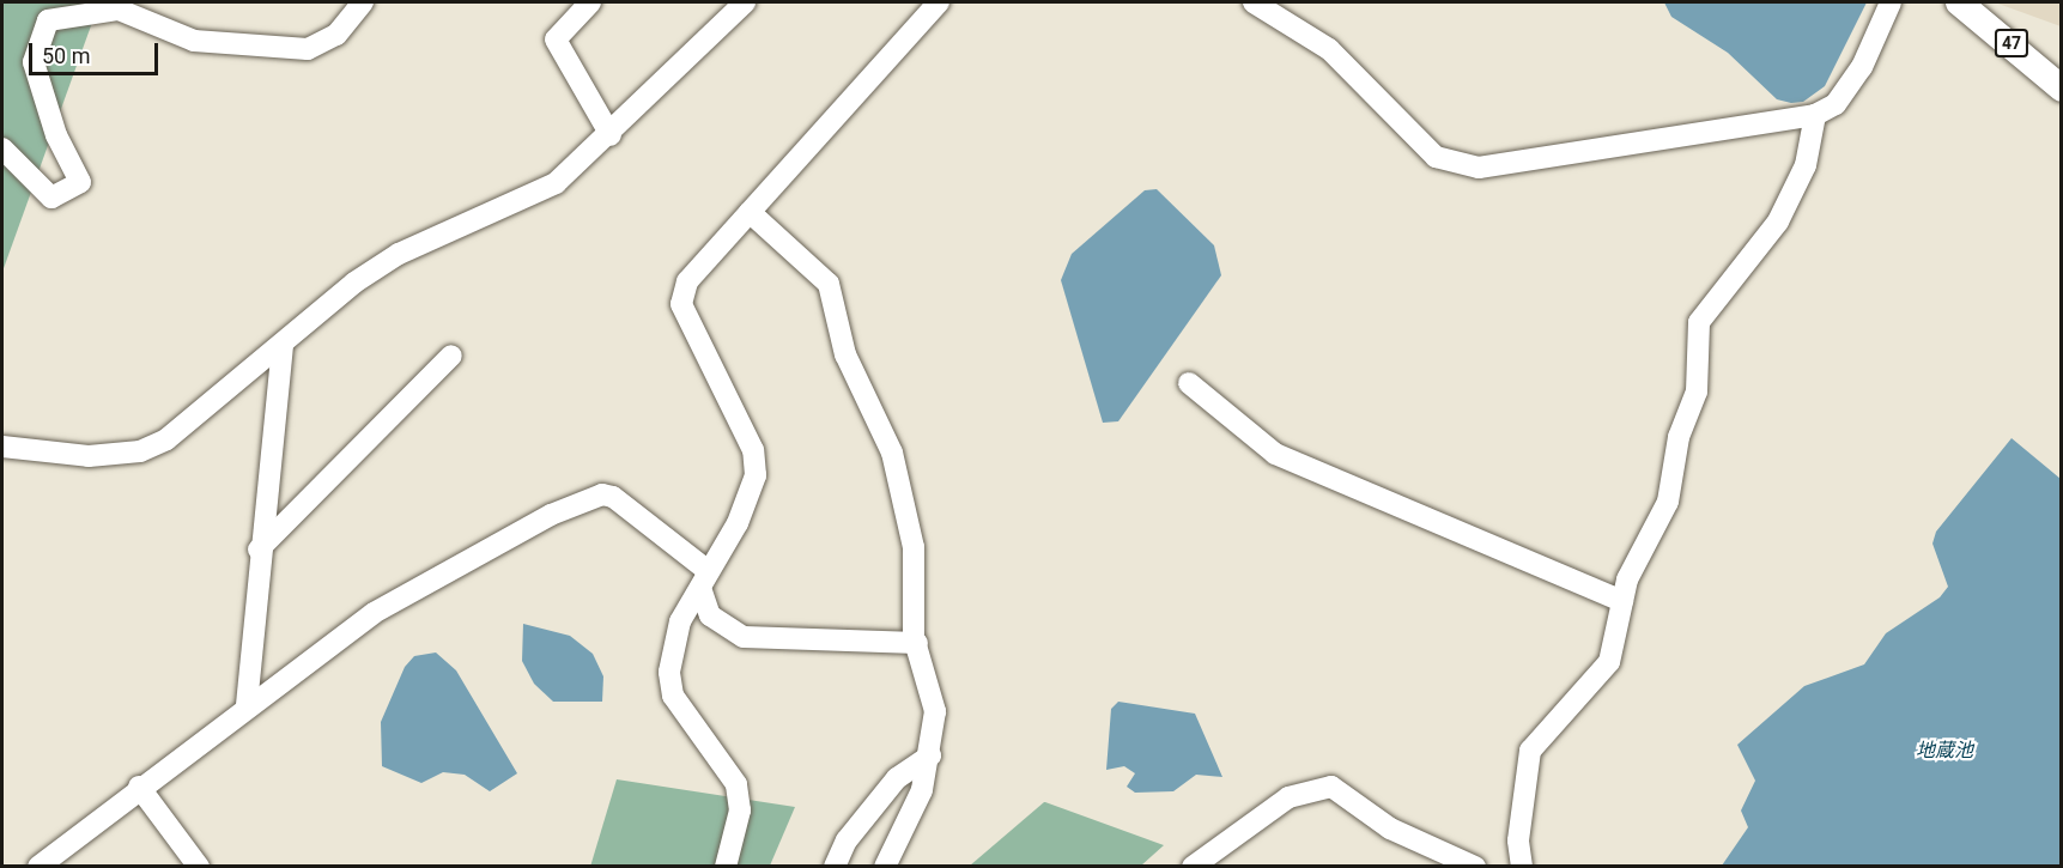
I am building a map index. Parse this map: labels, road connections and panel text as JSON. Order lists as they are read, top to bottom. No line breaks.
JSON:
{"streets":{"main road":["47"]},"water":["地蔵池"],"scale_bar":"50 m"}
